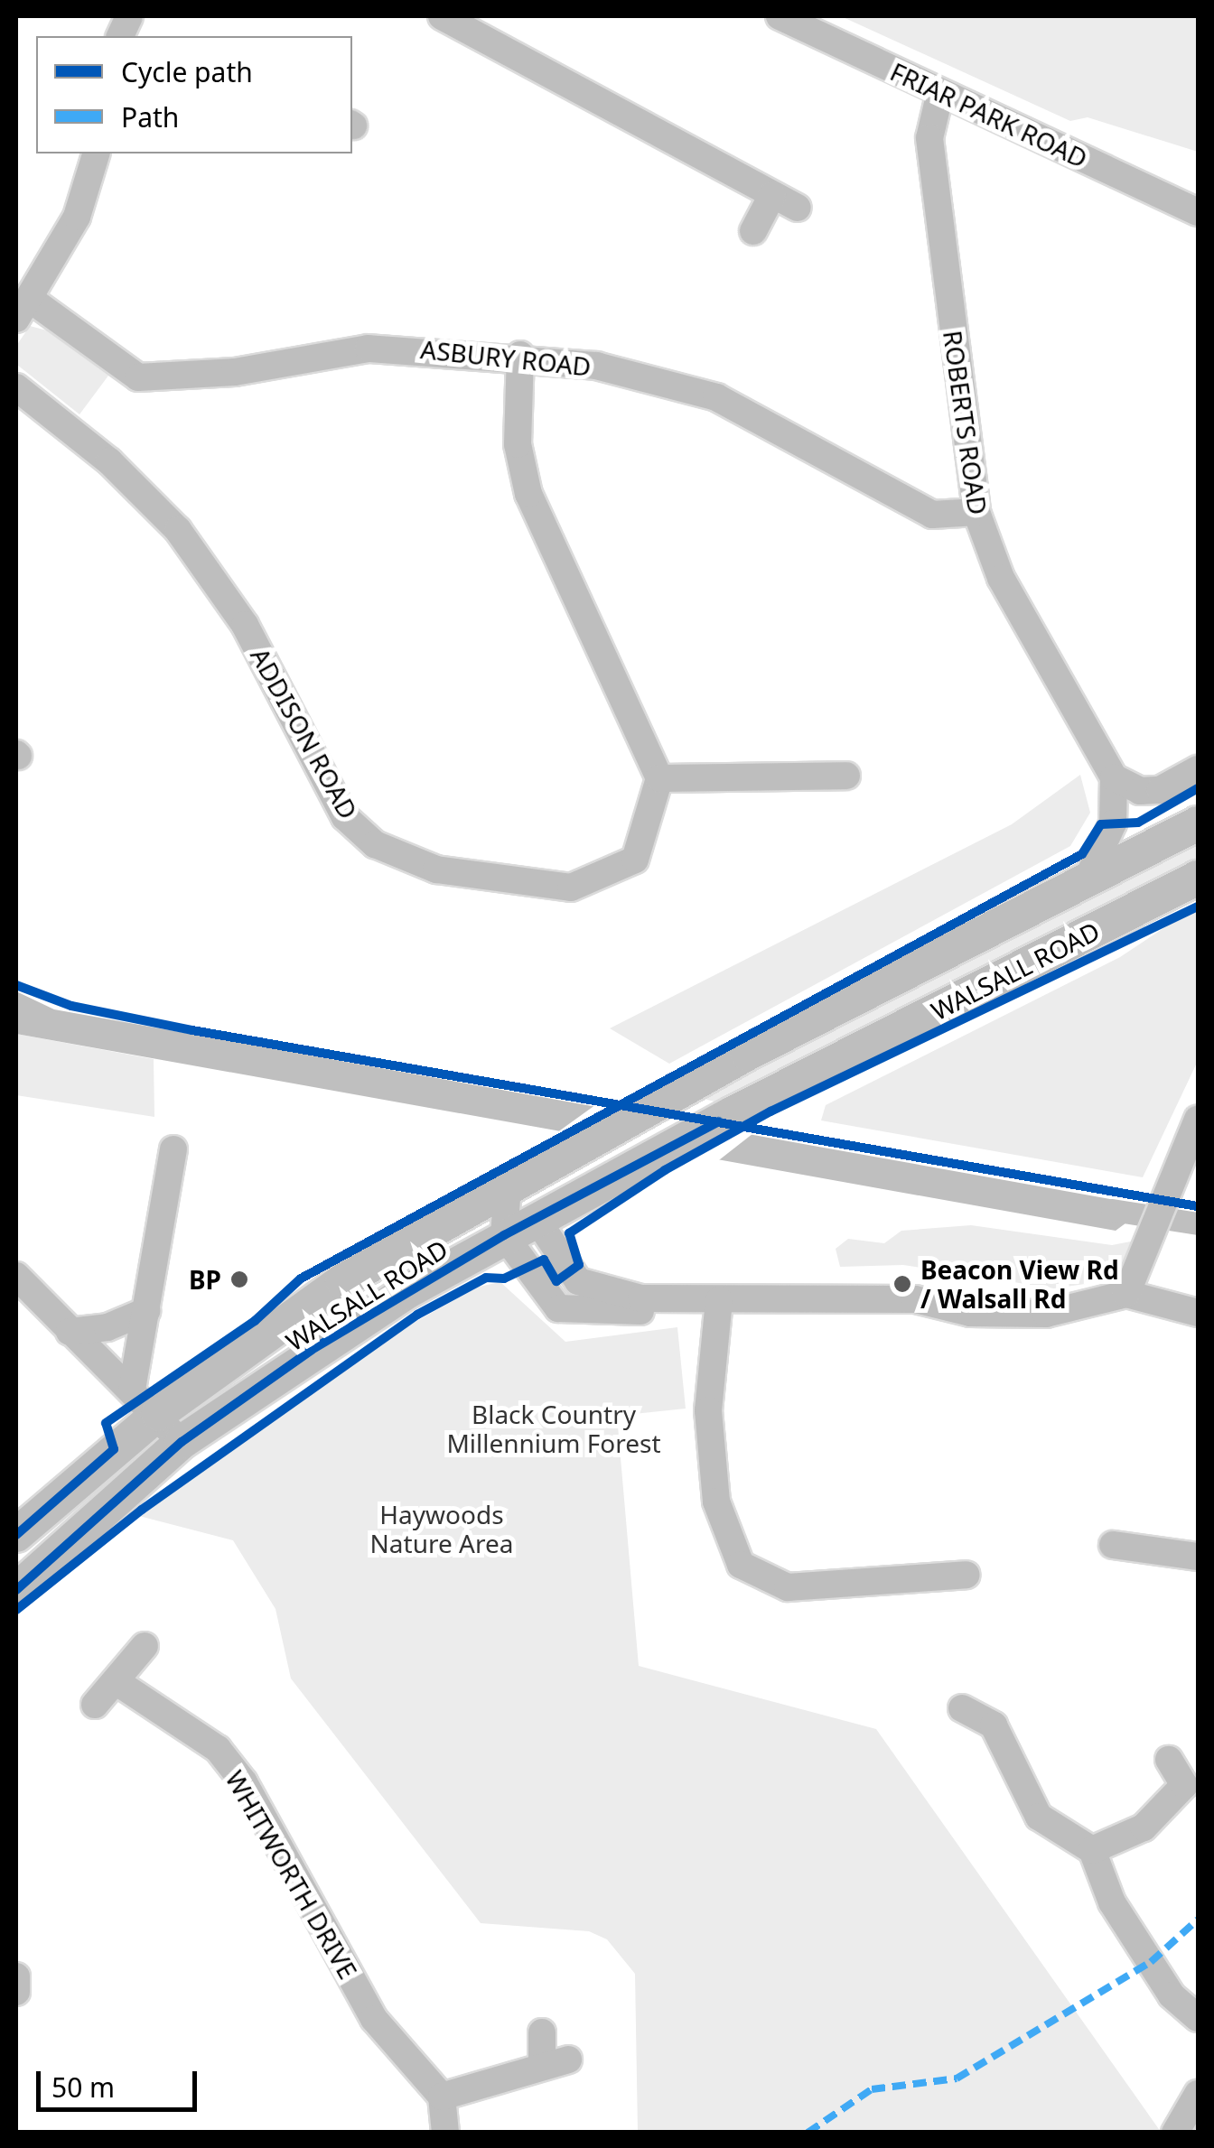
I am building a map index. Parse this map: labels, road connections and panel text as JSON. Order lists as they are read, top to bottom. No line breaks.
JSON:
{"streets":{"main road":["WALSALL ROAD"],"street":["FRIAR PARK ROAD","ASBURY ROAD","ROBERTS ROAD","ADDISON ROAD","WHITWORTH DRIVE"]},"crossings":[["FRIAR PARK ROAD","ROBERTS ROAD"],["ASBURY ROAD","ROBERTS ROAD"],["ROBERTS ROAD","WALSALL ROAD"]],"parks":["Black Country Millennium Forest","Haywoods Nature Area"],"places":["BP","Beacon View Rd / Walsall Rd"],"legend":["Cycle path","Path"],"scale_bar":"50 m"}
